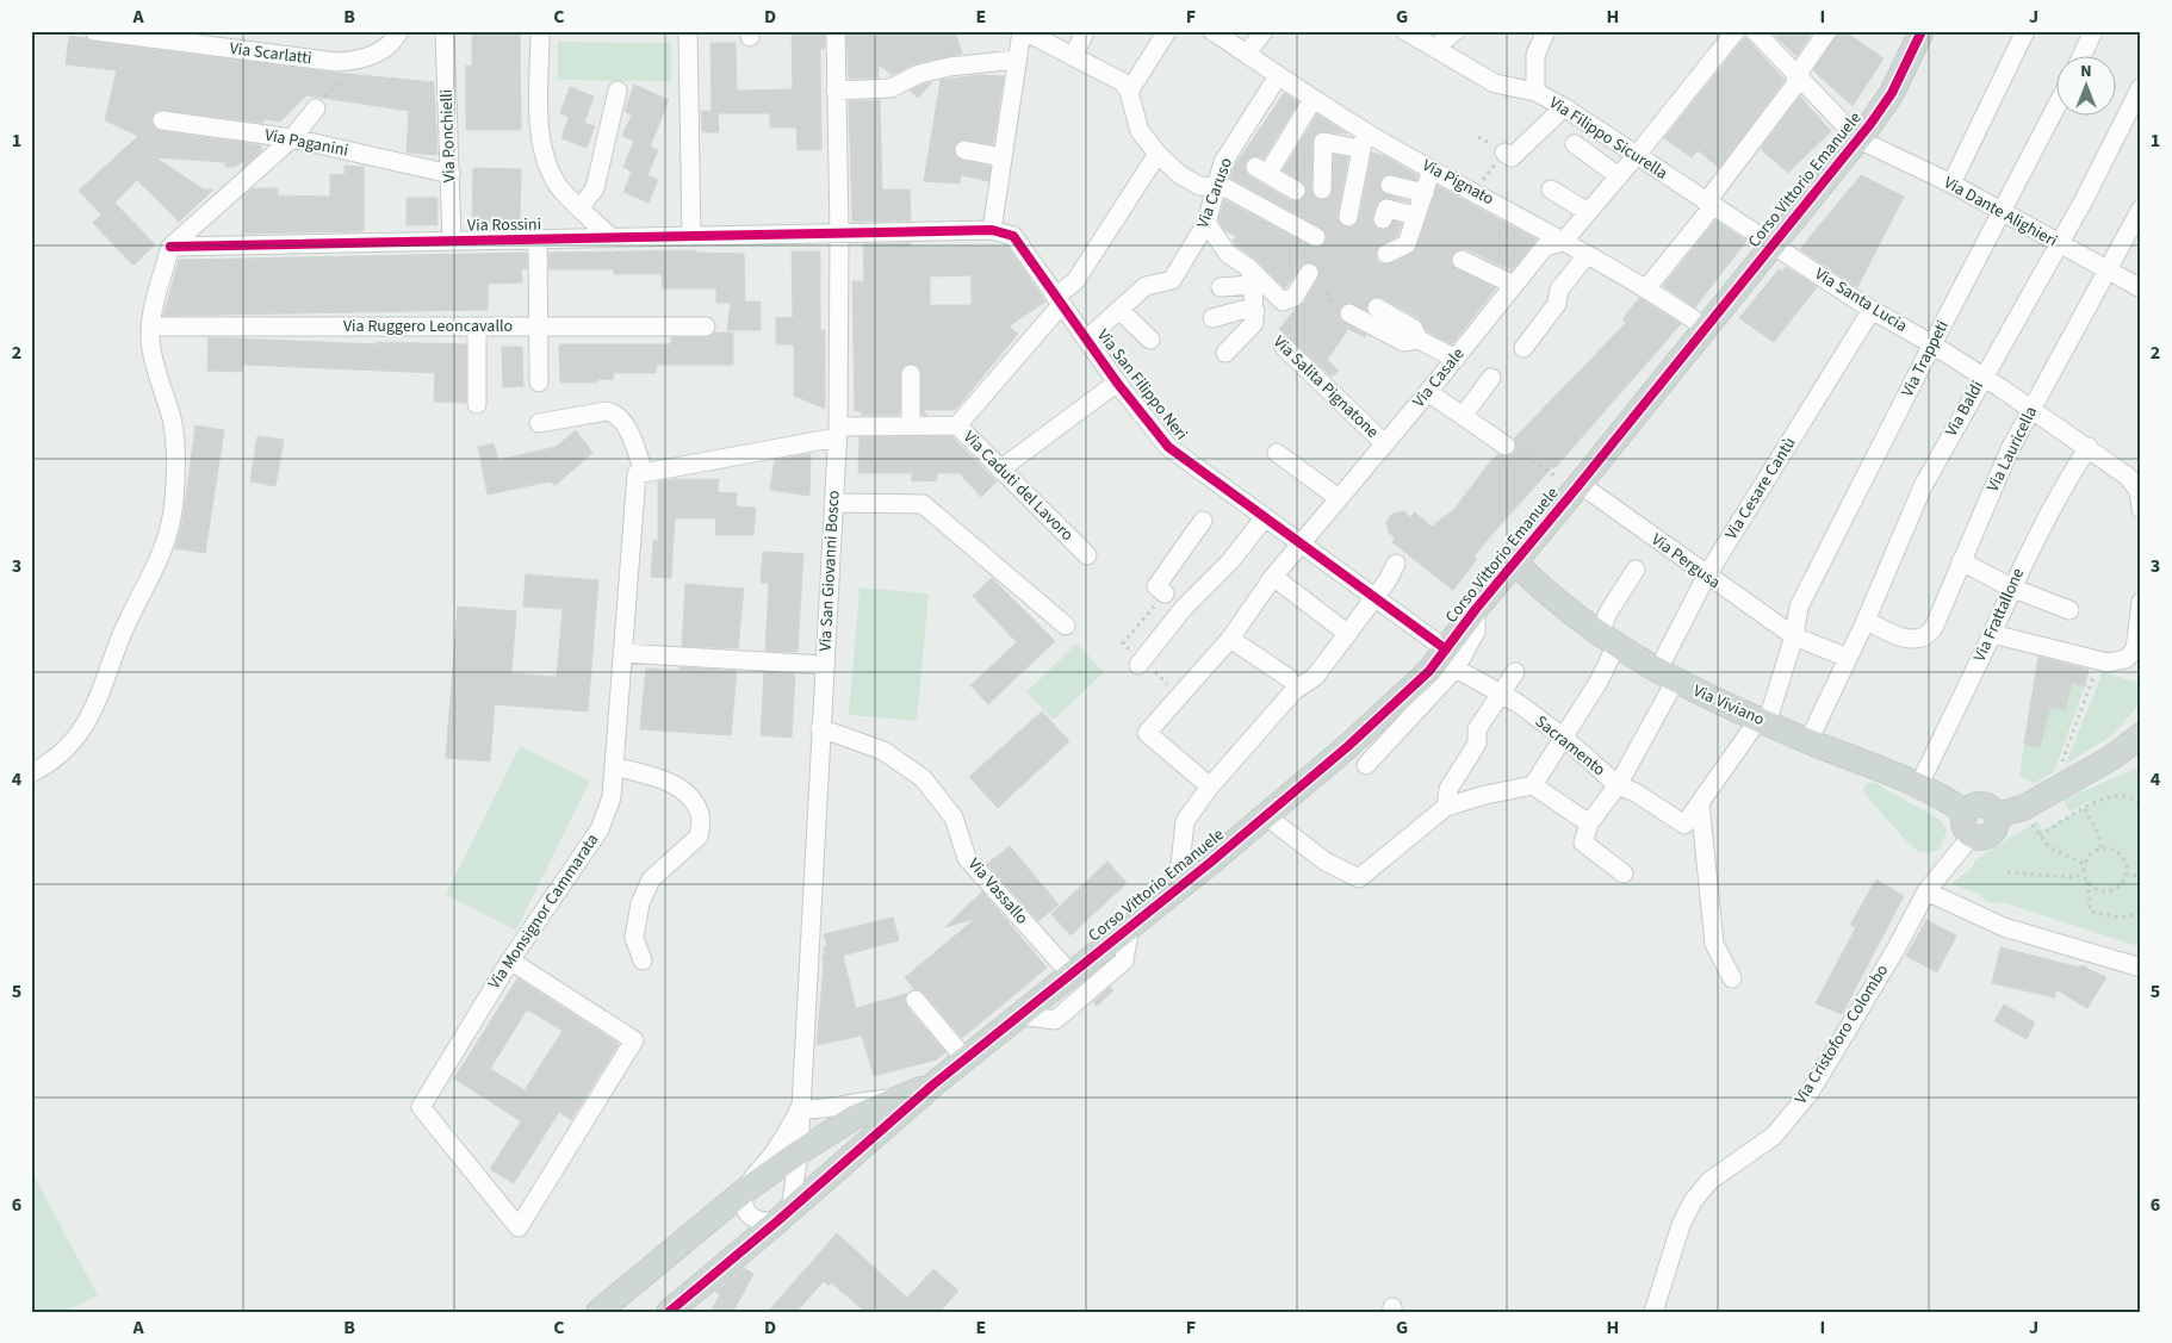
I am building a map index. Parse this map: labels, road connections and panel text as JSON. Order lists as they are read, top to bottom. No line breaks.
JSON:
{"streets":{"main road":["Corso Vittorio Emanuele","Via Viviano"],"street":["Via Scarlatti","Via Ponchielli","Via Filippo Sicurella","Via Paganini","Via Pignato","Via Caruso","Via Dante Alighieri","Via Rossini","Via Santa Lucia","Via Ruggero Leoncavallo","Via Trappeti","Via Casale","Via San Filippo Neri","Via Salita Pignatone","Via Baldi","Via Lauricella","Via Caduti del Lavoro","Via Cesare Cantù","Via Pergusa","Via San Giovanni Bosco","Via Frattallone","Sacramento","Via Vassallo","Via Monsignor Cammarata","Via Cristoforo Colombo"]},"crossings":[["Via Ponchielli","Via Paganini"],["Via Ponchielli","Via Rossini"],["Via Filippo Sicurella","Corso Vittorio Emanuele"],["Via Filippo Sicurella","Via Santa Lucia"],["Via Filippo Sicurella","Via Casale"],["Corso Vittorio Emanuele","Via Pignato"],["Corso Vittorio Emanuele","Via Dante Alighieri"],["Corso Vittorio Emanuele","Via Santa Lucia"],["Corso Vittorio Emanuele","Via San Filippo Neri"],["Corso Vittorio Emanuele","Via Pergusa"],["Corso Vittorio Emanuele","Via Viviano"],["Corso Vittorio Emanuele","Sacramento"],["Corso Vittorio Emanuele","Via Vassallo"],["Via Pignato","Via Caruso"],["Via Pignato","Via Casale"],["Via Caruso","Via San Filippo Neri"],["Via Dante Alighieri","Via Trappeti"],["Via Dante Alighieri","Via Baldi"],["Via Dante Alighieri","Via Lauricella"],["Via Rossini","Via San Filippo Neri"],["Via Rossini","Via San Giovanni Bosco"],["Via Santa Lucia","Via Trappeti"],["Via Santa Lucia","Via Baldi"],["Via Santa Lucia","Via Lauricella"],["Via Santa Lucia","Via Cesare Cantù"],["Via Santa Lucia","Via Frattallone"],["Via Trappeti","Via Pergusa"],["Via Trappeti","Via Viviano"],["Via Trappeti","Sacramento"],["Via Casale","Via San Filippo Neri"],["Via Casale","Via Salita Pignatone"],["Via San Filippo Neri","Via San Giovanni Bosco"],["Via San Filippo Neri","Sacramento"],["Via Baldi","Via Lauricella"],["Via Baldi","Via Pergusa"],["Via Baldi","Via Viviano"],["Via Caduti del Lavoro","Via San Giovanni Bosco"],["Via Caduti del Lavoro","Via Monsignor Cammarata"],["Via Cesare Cantù","Via Pergusa"],["Via Cesare Cantù","Via Viviano"],["Via Cesare Cantù","Sacramento"],["Via San Giovanni Bosco","Via Vassallo"],["Via Frattallone","Via Viviano"],["Via Viviano","Via Cristoforo Colombo"]],"north":"top","grid":{"columns":["A","B","C","D","E","F","G","H","I","J"],"rows":["1","2","3","4","5","6"]}}
